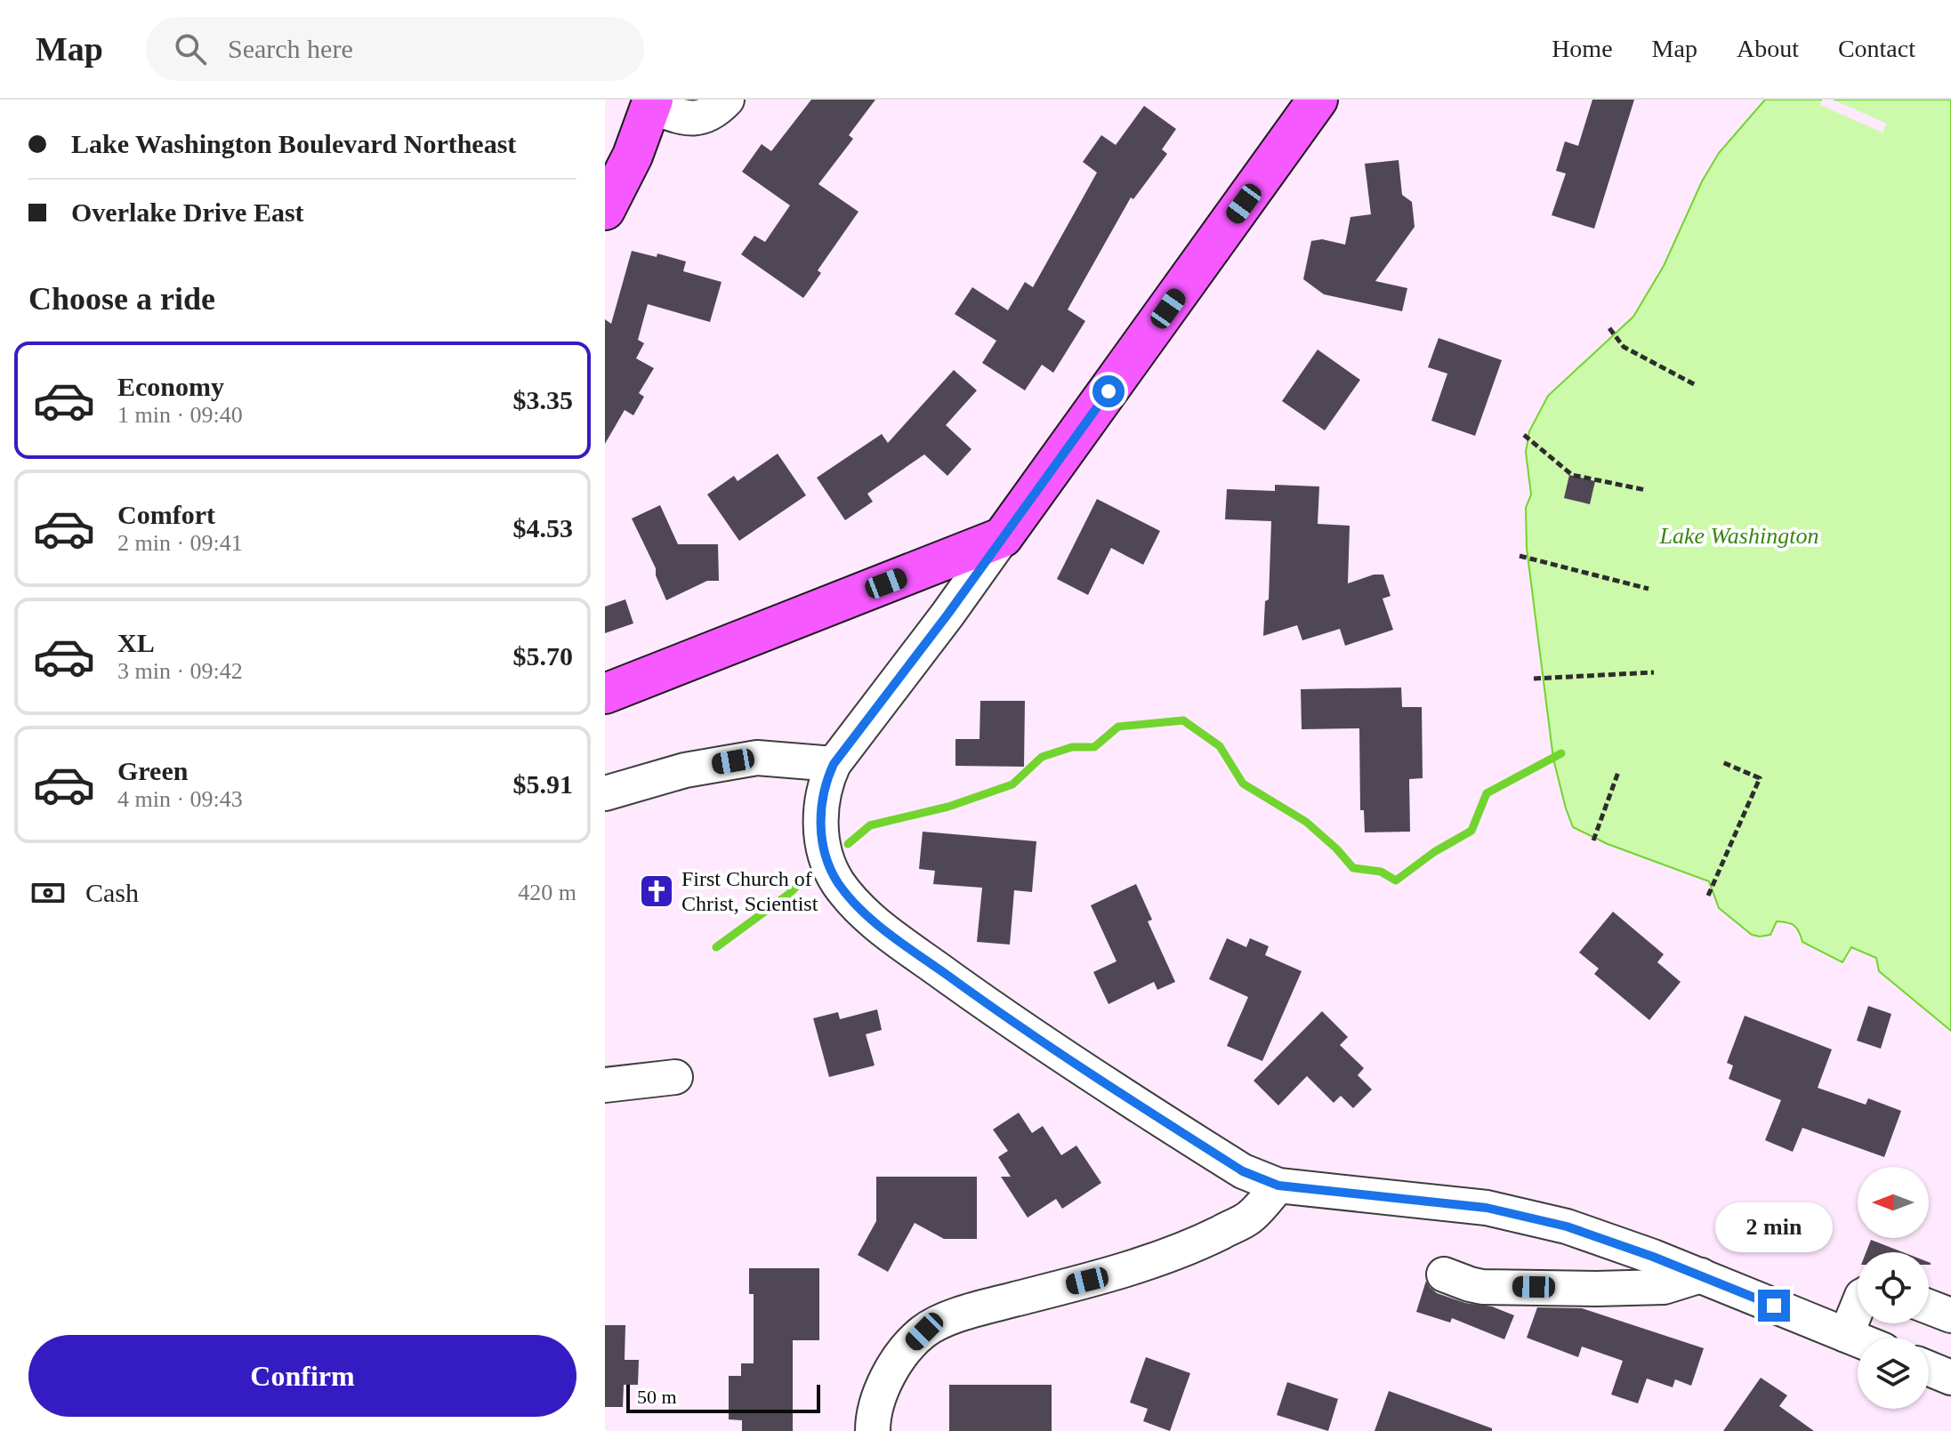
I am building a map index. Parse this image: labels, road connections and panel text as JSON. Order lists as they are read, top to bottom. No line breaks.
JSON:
{"water":["Lake Washington"],"places":{"church":["First Church of Christ, Scientist"]},"scale_bar":"50 m","north":"left","page":{"header":"Map","search":"Search here","nav":["Home","Map","About","Contact"],"banner":["Lake Washington Boulevard Northeast","Overlake Drive East"],"heading":"Choose a ride","list":[{"name":"Economy","note":"1 min · 09:40","value":"$3.35"},{"name":"Comfort","note":"2 min · 09:41","value":"$4.53"},{"name":"XL","note":"3 min · 09:42","value":"$5.70"},{"name":"Green","note":"4 min · 09:43","value":"$5.91"}],"pay":["Cash","420 m"],"bubble":"2 min","buttons":"Confirm","scale":"50 m"}}
